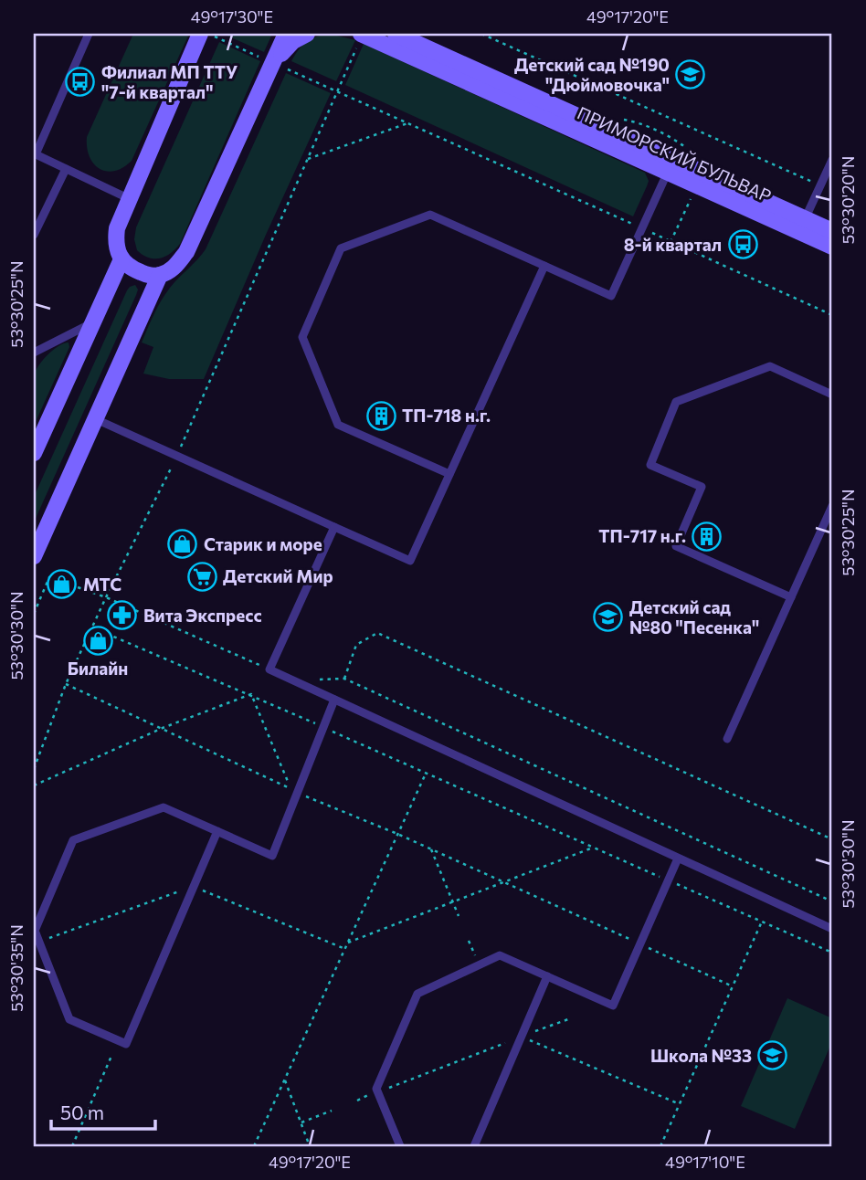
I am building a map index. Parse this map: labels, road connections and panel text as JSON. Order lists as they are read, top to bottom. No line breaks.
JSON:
{"streets":{"main road":["ПРИМОРСКИЙ БУЛЬВАР"]},"places":{"school or university":["Детский сад №190 \"Дюймовочка\"","Детский сад №80 \"Песенка\"","Школа №33"],"bus stop":["Филиал МП ТТУ \"7-й квартал\"","8-й квартал"],"building":["ТП-718 н.г.","ТП-717 н.г."],"shop":["Старик и море","МТС","Билайн"],"supermarket":["Детский Мир"],"pharmacy":["Вита Экспресс"]},"scale_bar":"50 m","coordinates":["49°17'30\"E","49°17'20\"E","53°30'20\"N","53°30'25\"N","53°30'30\"N","53°30'35\"N","49°17'10\"E"]}
